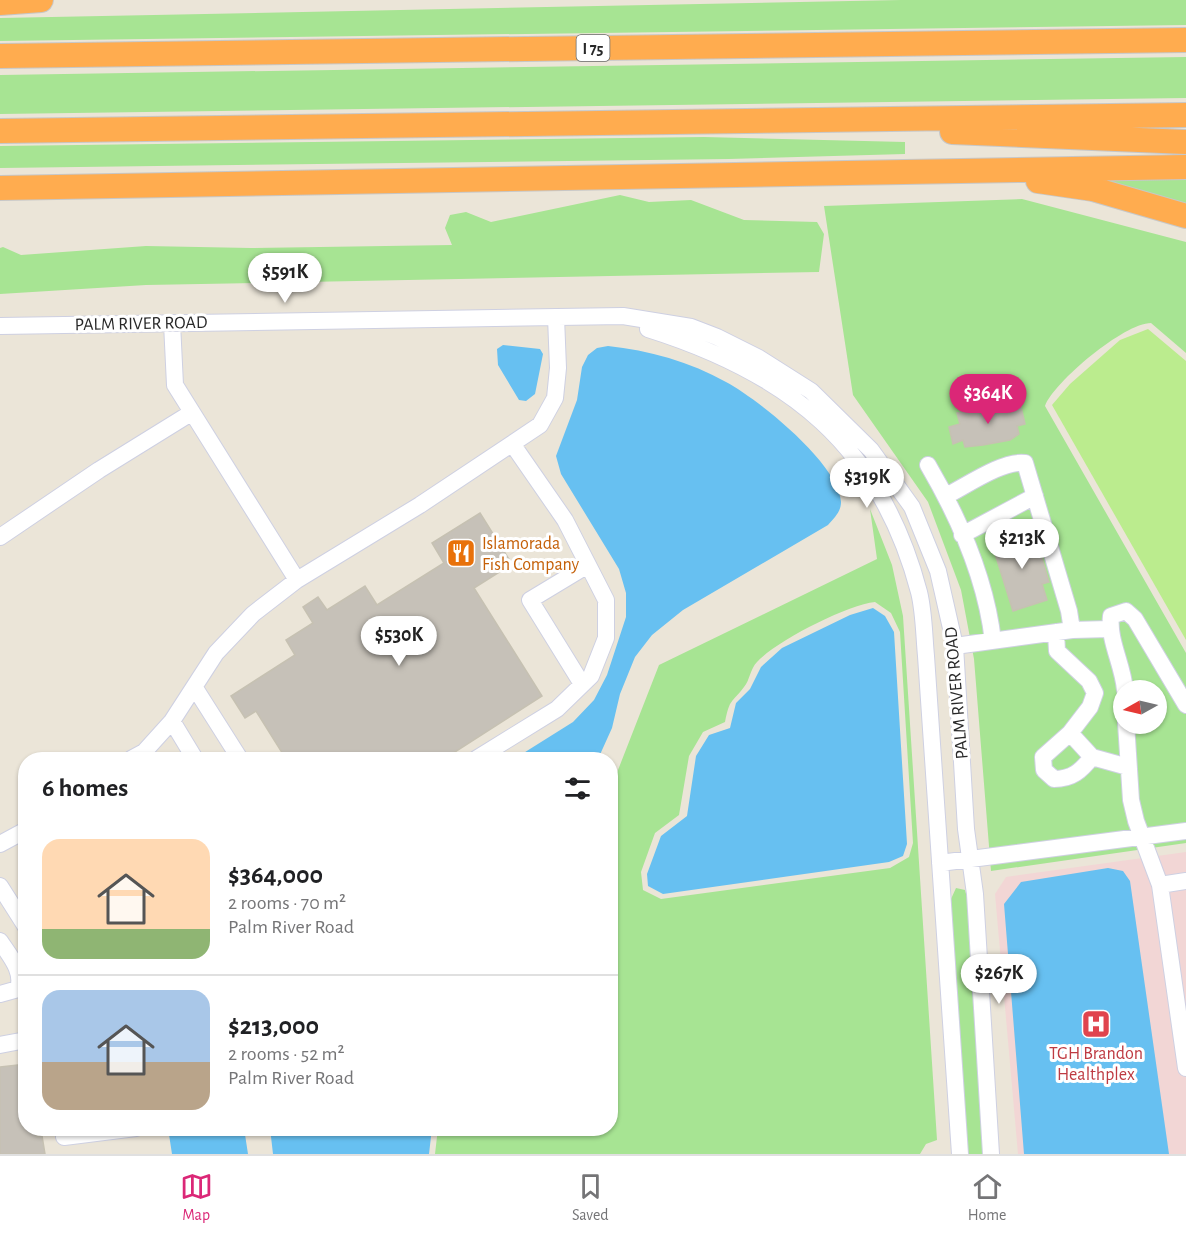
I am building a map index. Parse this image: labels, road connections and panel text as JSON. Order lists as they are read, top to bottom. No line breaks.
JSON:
{"streets":{"highway":["I 75"],"street":["PALM RIVER ROAD"]},"places":{"restaurant":["Islamorada Fish Company"],"hospital":["TGH Brandon Healthplex"]},"north":"left","page":{"price":["$591K","$364K","$319K","$213K","$530K","$267K"],"heading":"6 homes","list":[{"name":"$364,000","note":"2 rooms · 70 m² · Palm River Road"},{"name":"$213,000","note":"2 rooms · 52 m² · Palm River Road"}],"tabs":["Map","Saved","Home"]}}
